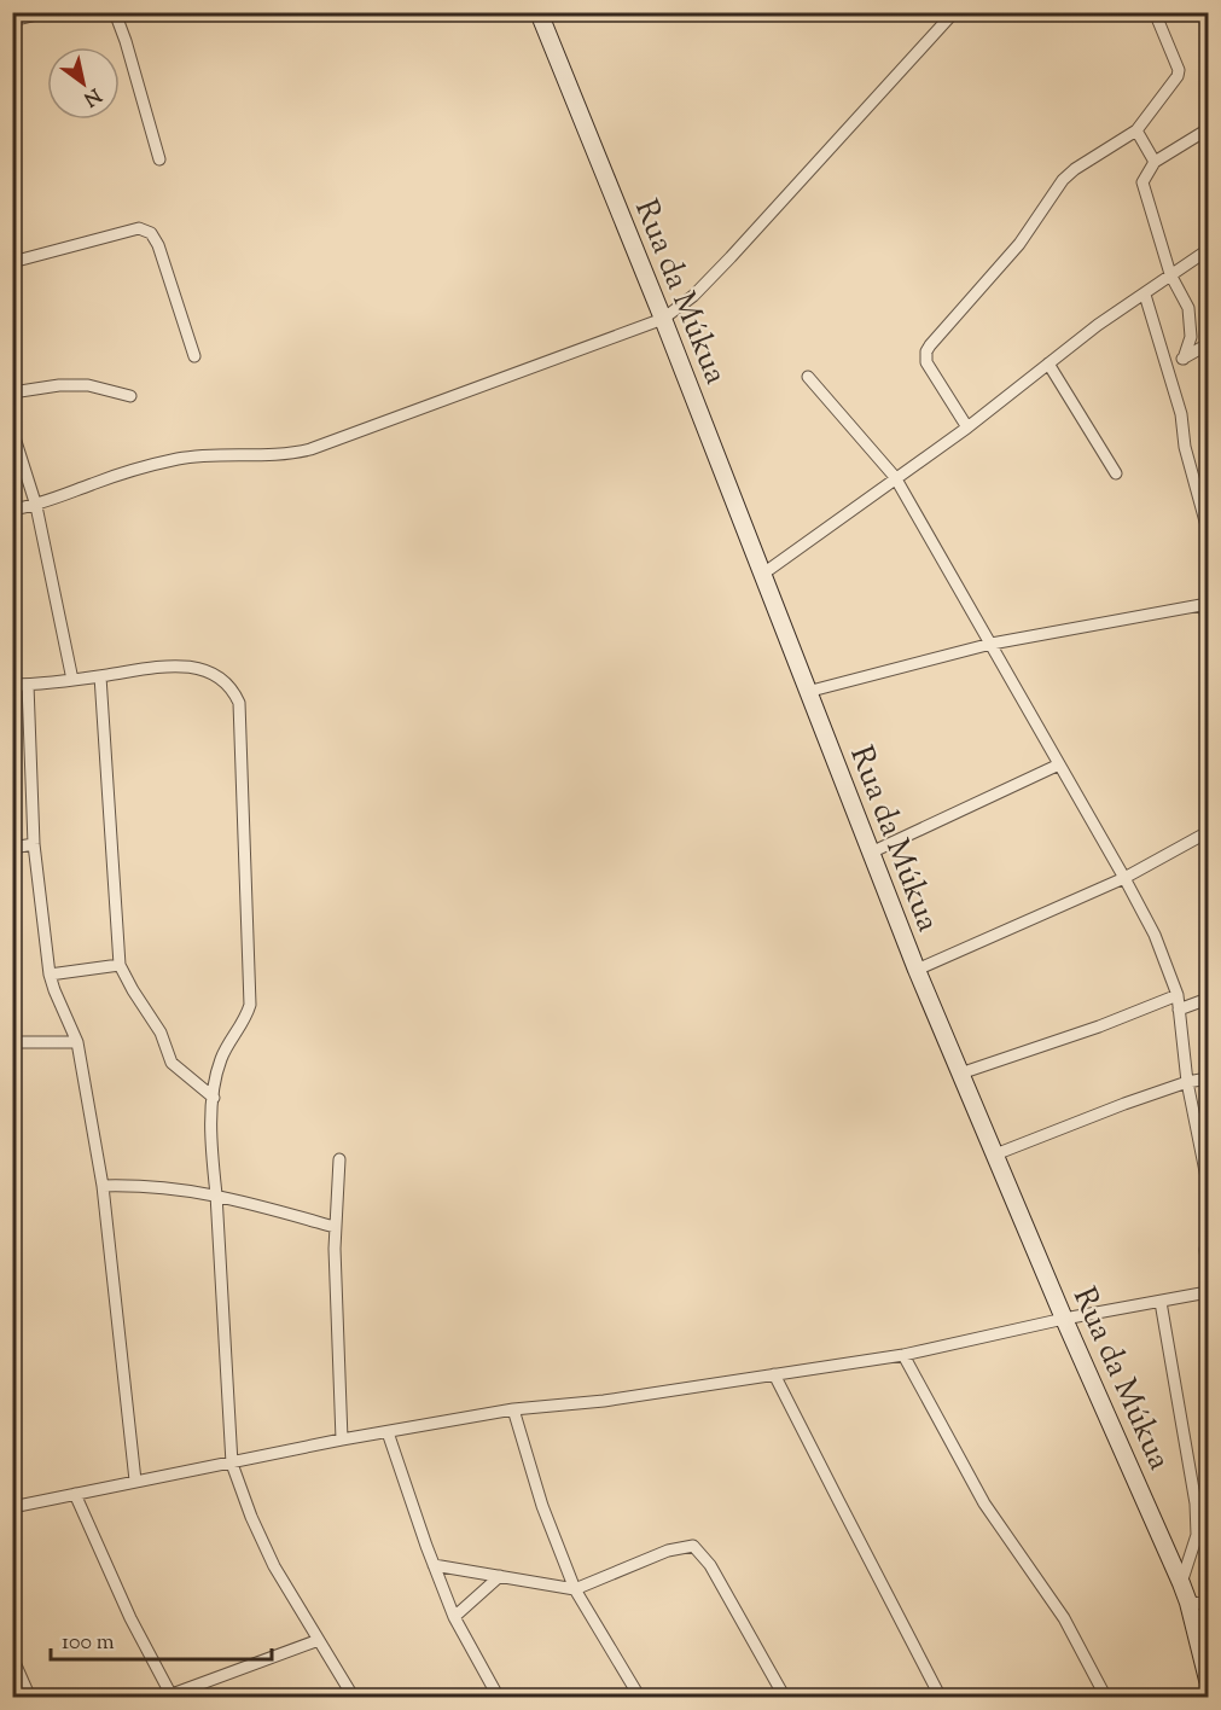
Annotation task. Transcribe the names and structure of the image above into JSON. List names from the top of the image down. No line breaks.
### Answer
{"streets":{"street":["Rua da Múkua"]},"scale_bar":"100 m","north":"bottom right"}
